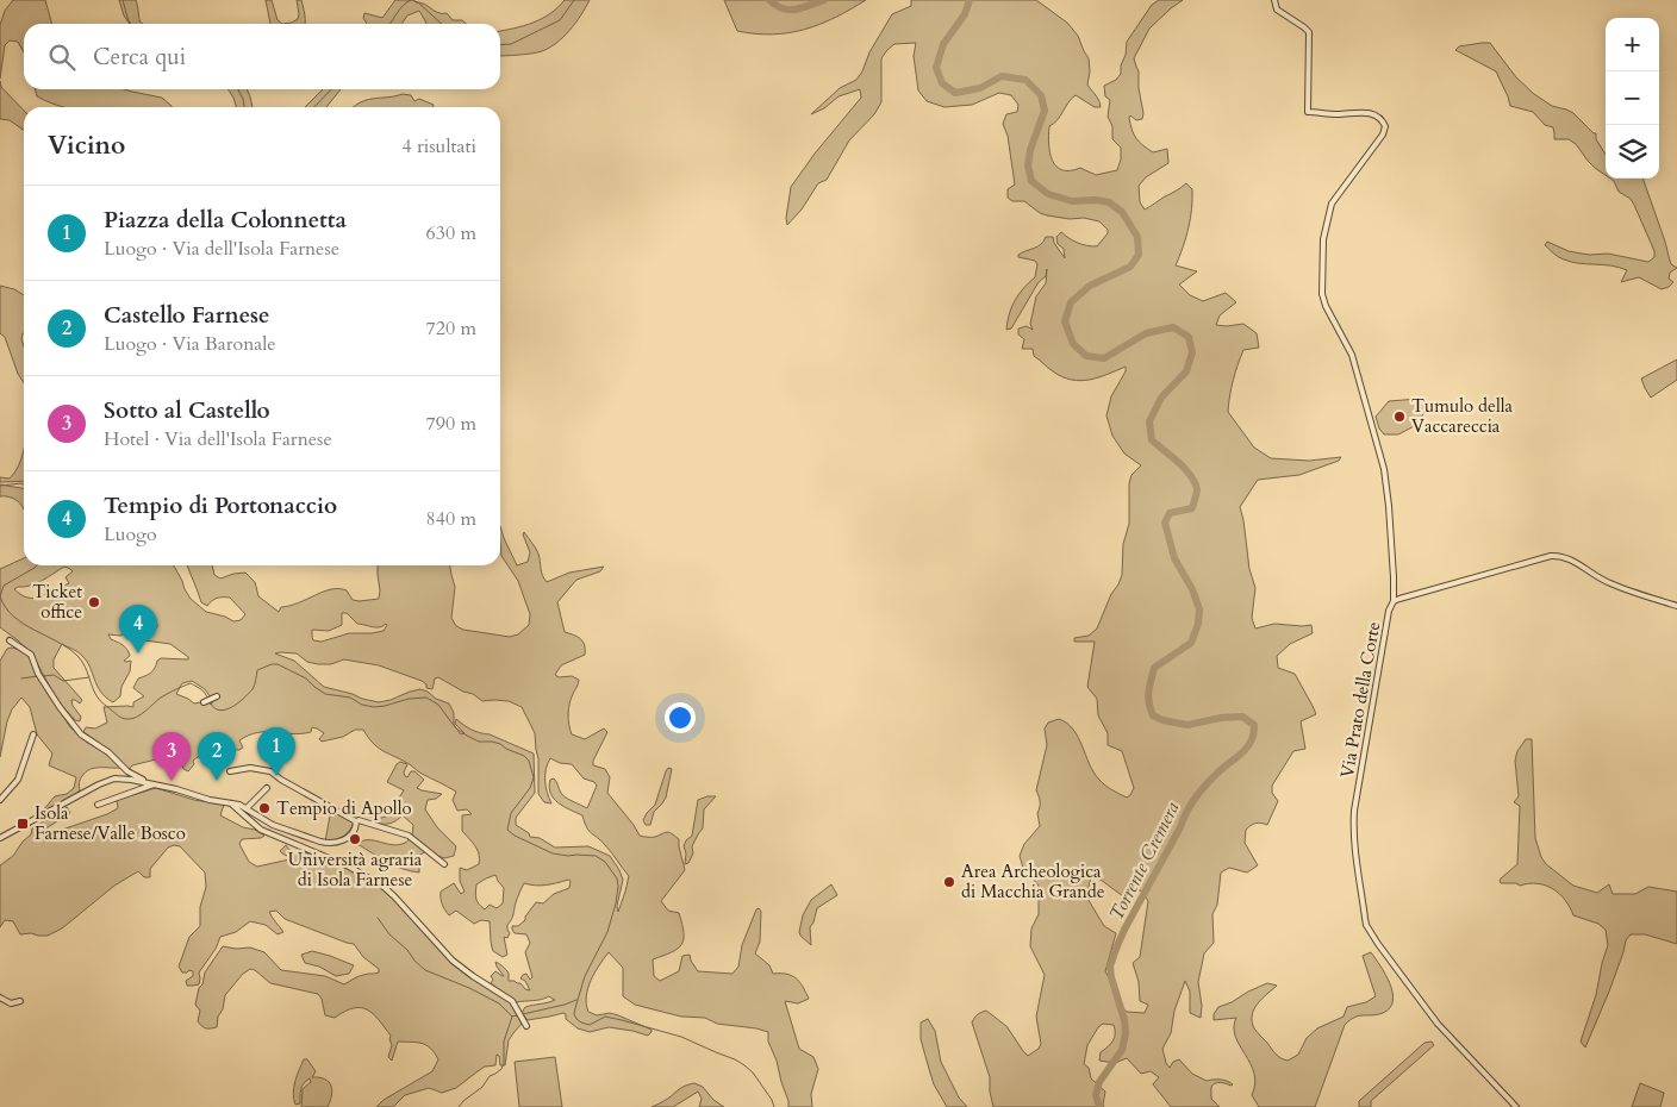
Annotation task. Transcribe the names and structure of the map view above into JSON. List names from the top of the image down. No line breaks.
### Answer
{"streets":{"street":["Via Prato della Corte"]},"water":["Torrente Cremera"],"places":{"other":["Tumulo della Vaccareccia","Ticket office","Tempio di Apollo","Università agraria di Isola Farnese","Area Archeologica di Macchia Grande"],"transit":["Isola Farnese/Valle Bosco"]},"page":{"map_buttons":["+","−"],"search":"Cerca qui","heading":["Vicino","4 risultati"],"list":[{"mark":"1","name":"Piazza della Colonnetta","note":"Luogo · Via dell'Isola Farnese","value":"630 m"},{"mark":"2","name":"Castello Farnese","note":"Luogo · Via Baronale","value":"720 m"},{"mark":"3","name":"Sotto al Castello","note":"Hotel · Via dell'Isola Farnese","value":"790 m"},{"mark":"4","name":"Tempio di Portonaccio","note":"Luogo","value":"840 m"}],"pins":["4","1","2","3"]}}
